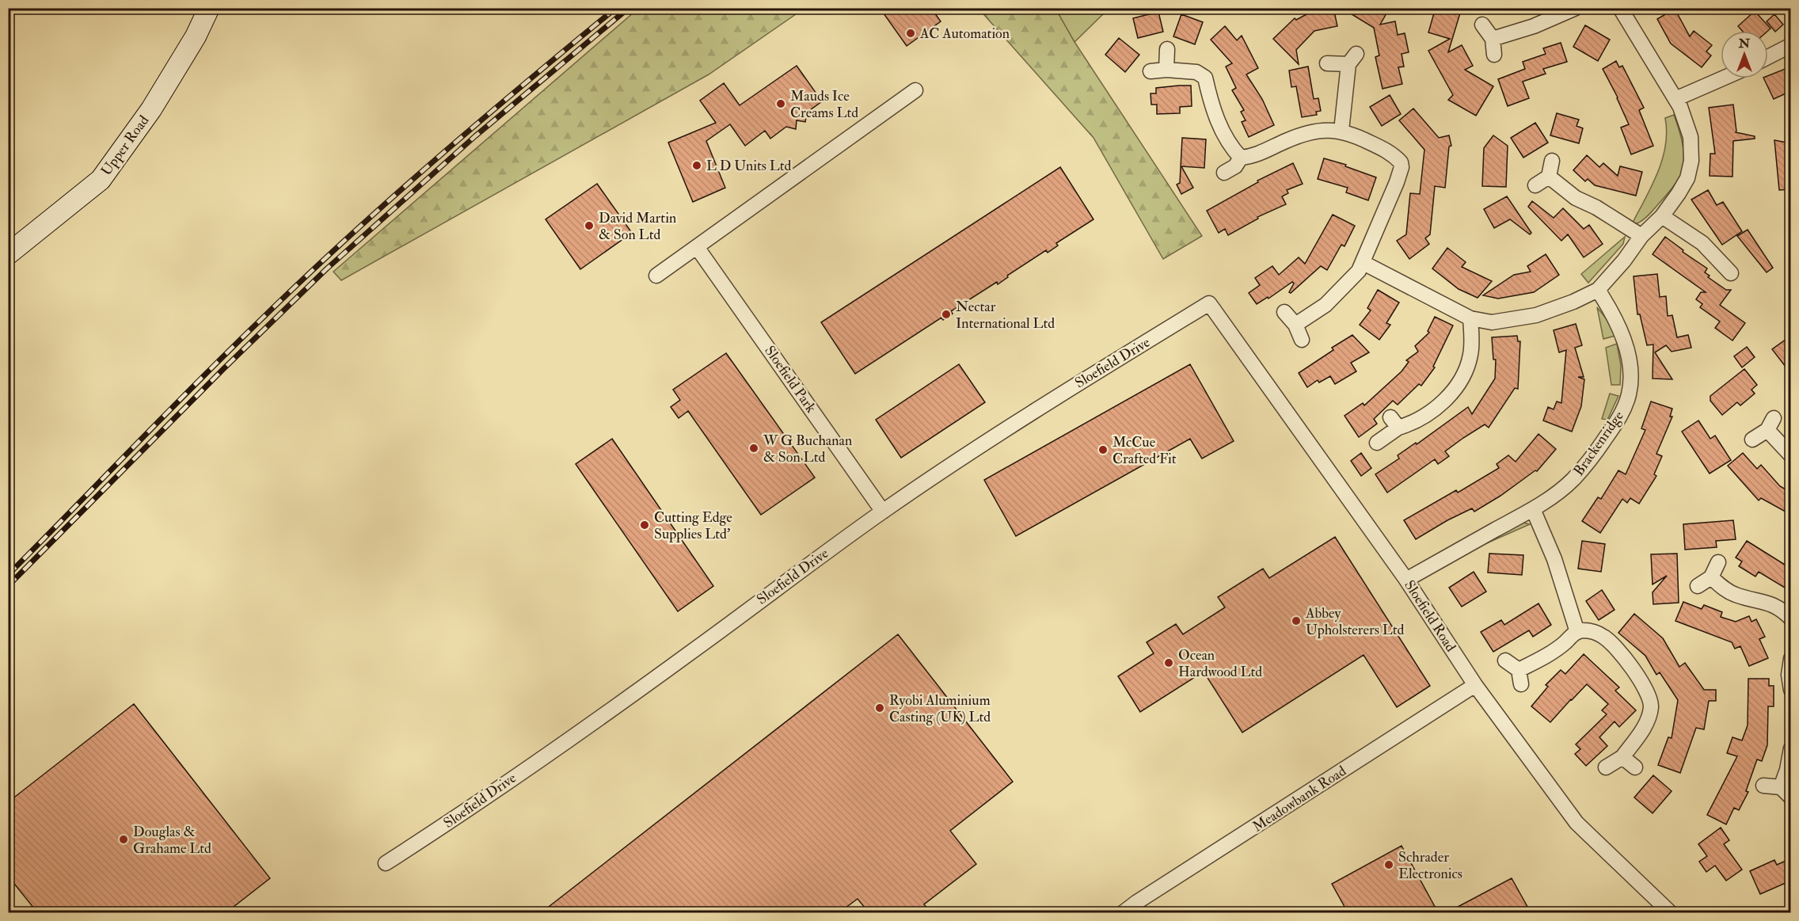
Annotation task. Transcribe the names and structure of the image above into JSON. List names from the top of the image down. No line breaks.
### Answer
{"streets":{"main road":["Upper Road"],"street":["Sloefield Drive","Sloefield Park","Brackenridge","Sloefield Road","Meadowbank Road"]},"crossings":[["Sloefield Drive","Sloefield Park"],["Sloefield Drive","Sloefield Road"],["Brackenridge","Sloefield Road"],["Sloefield Road","Meadowbank Road"]],"places":["AC Automation","Mauds Ice Creams Ltd","L D Units Ltd","David Martin & Son Ltd","Nectar International Ltd","W G Buchanan & Son Ltd","McCue Crafted Fit","Cutting Edge Supplies Ltd'","Abbey Upholsterers Ltd","Ocean Hardwood Ltd","Ryobi Aluminium Casting (UK) Ltd","Douglas & Grahame Ltd","Schrader Electronics"],"north":"top"}
